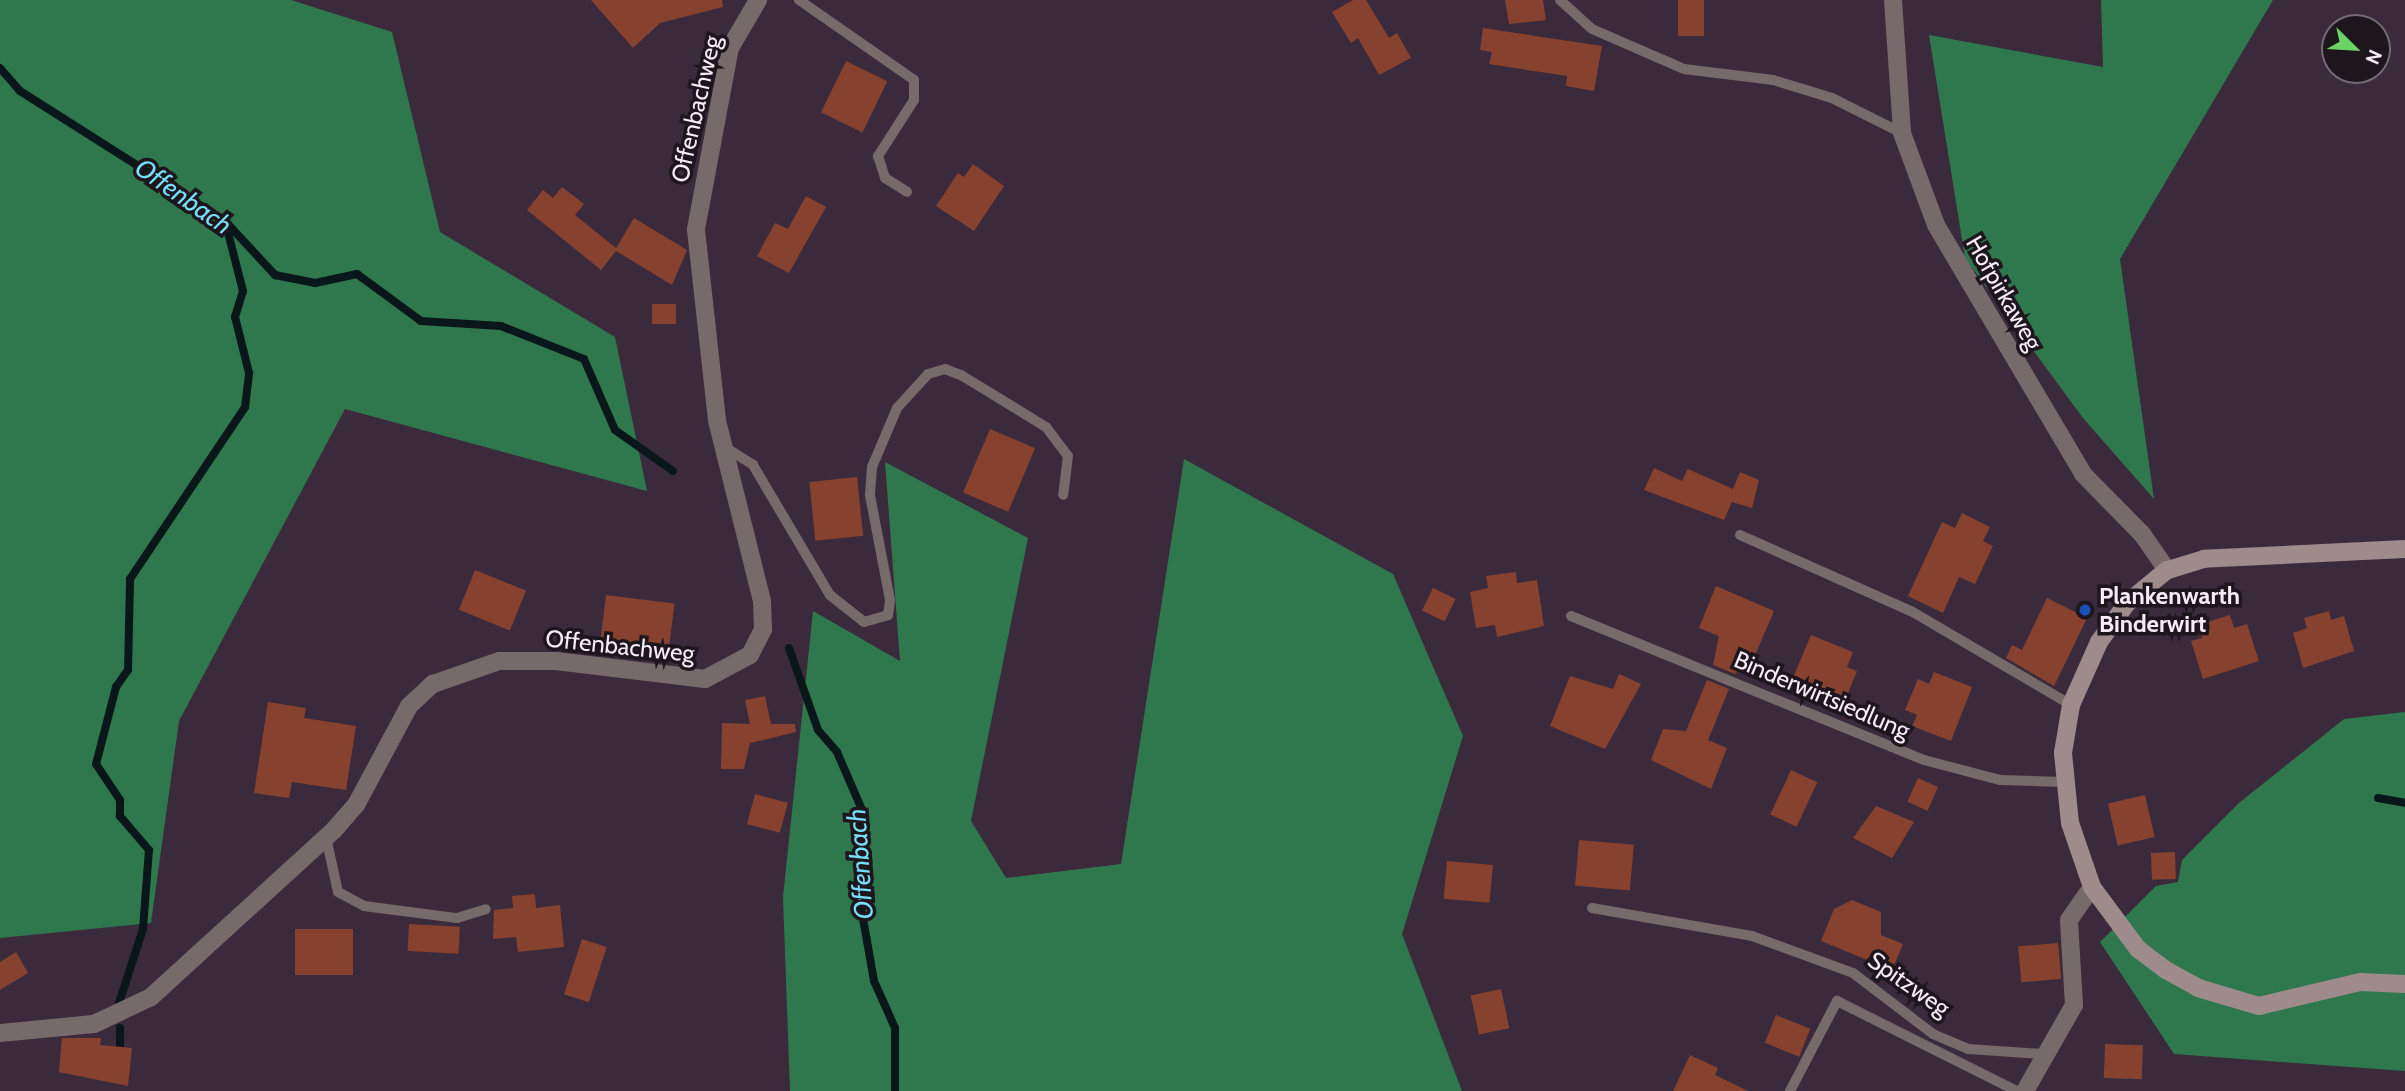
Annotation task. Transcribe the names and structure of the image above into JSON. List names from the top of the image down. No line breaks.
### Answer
{"streets":{"street":["Offenbachweg","Hofpirkaweg"],"lane":["Binderwirtsiedlung","Spitzweg"]},"water":["Offenbach"],"places":["Plankenwarth Binderwirt"],"north":"bottom right"}
